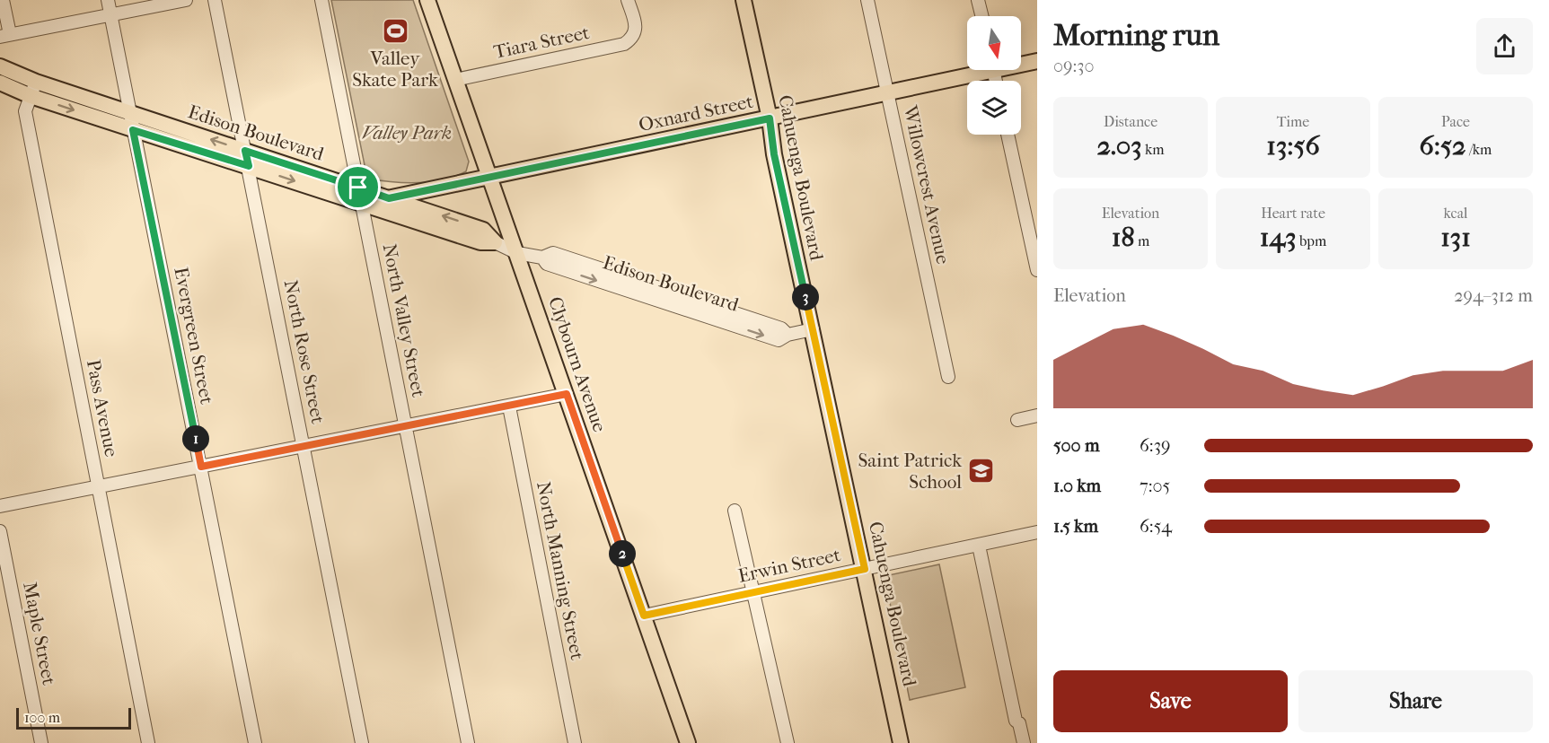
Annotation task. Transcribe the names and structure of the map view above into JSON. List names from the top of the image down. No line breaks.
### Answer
{"streets":{"main road":["Oxnard Street","Edison Boulevard","Cahuenga Boulevard","Clybourn Avenue"],"street":["Tiara Street","Willowcrest Avenue","North Valley Street","Evergreen Street","North Rose Street","Pass Avenue","Erwin Street","North Manning Street","Maple Street"]},"crossings":[["Tiara Street","Clybourn Avenue"],["Oxnard Street","Edison Boulevard"],["Oxnard Street","Cahuenga Boulevard"],["Oxnard Street","Willowcrest Avenue"],["Oxnard Street","North Valley Street"],["Oxnard Street","Clybourn Avenue"],["Edison Boulevard","Cahuenga Boulevard"],["Edison Boulevard","North Valley Street"],["Edison Boulevard","Evergreen Street"],["Edison Boulevard","North Rose Street"],["Edison Boulevard","Clybourn Avenue"],["Edison Boulevard","Pass Avenue"],["Cahuenga Boulevard","Erwin Street"],["Clybourn Avenue","Erwin Street"]],"parks":["Valley Park"],"places":{"sports":["Valley Skate Park"],"school or university":["Saint Patrick School"]},"scale_bar":"100 m","north":"bottom","page":{"heading":["Morning run","09:30"],"stats":[["Distance","2.03 km"],["Time","13:56"],["Pace","6:52 /km"],["Elevation","18 m"],["Heart rate","143 bpm"],["kcal","131"]],"chart":["Elevation","294–312 m"],"pins":["3","1","2"],"list":[{"name":"500 m","note":"6:39"},{"name":"1.0 km","note":"7:05"},{"name":"1.5 km","note":"6:54"}],"buttons":["Save","Share"],"scale":"100 m"}}
